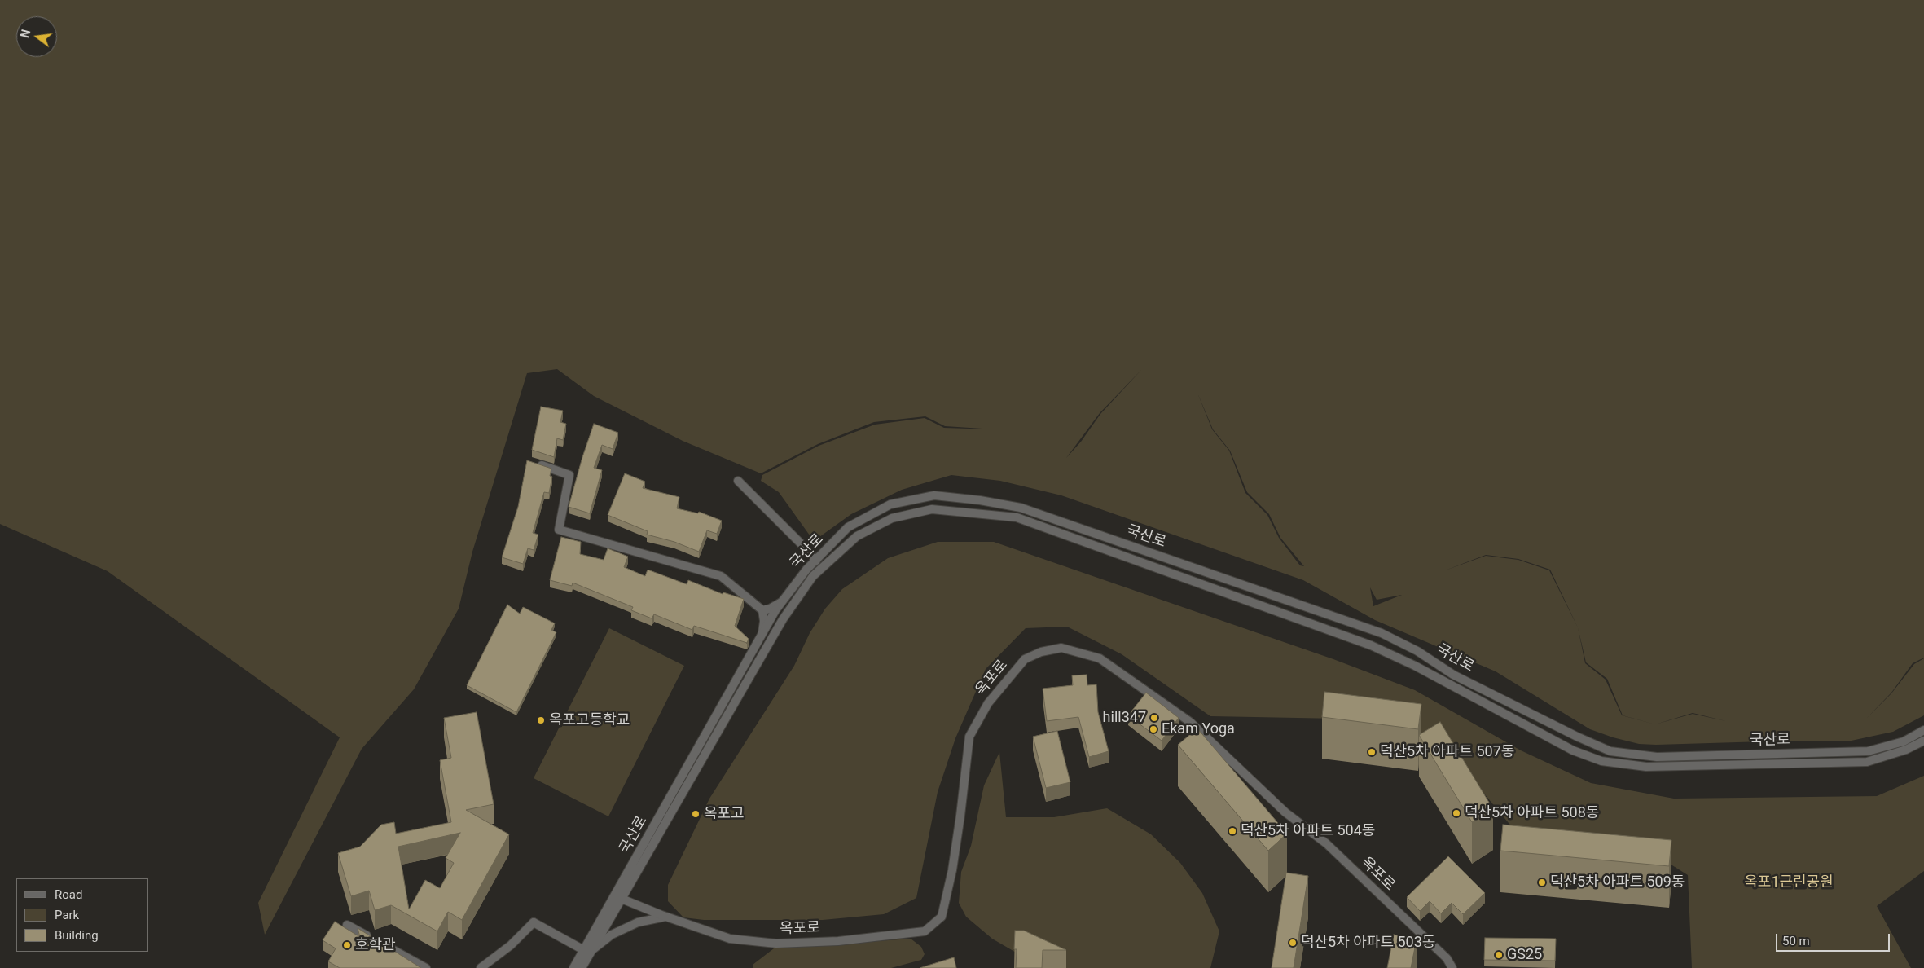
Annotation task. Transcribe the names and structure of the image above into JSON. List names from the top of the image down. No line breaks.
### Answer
{"streets":{"street":["국산로","옥포로"]},"crossings":[["국산로","옥포로"]],"parks":["옥포1근린공원"],"places":["hill347","옥포고등학교","Ekam Yoga","덕산5차 아파트 507동","덕산5차 아파트 508동","옥포고","덕산5차 아파트 504동","덕산5차 아파트 509동","덕산5차 아파트 503동","호학관","GS25"],"legend":["Road","Park","Building"],"scale_bar":"50 m","north":"left"}
